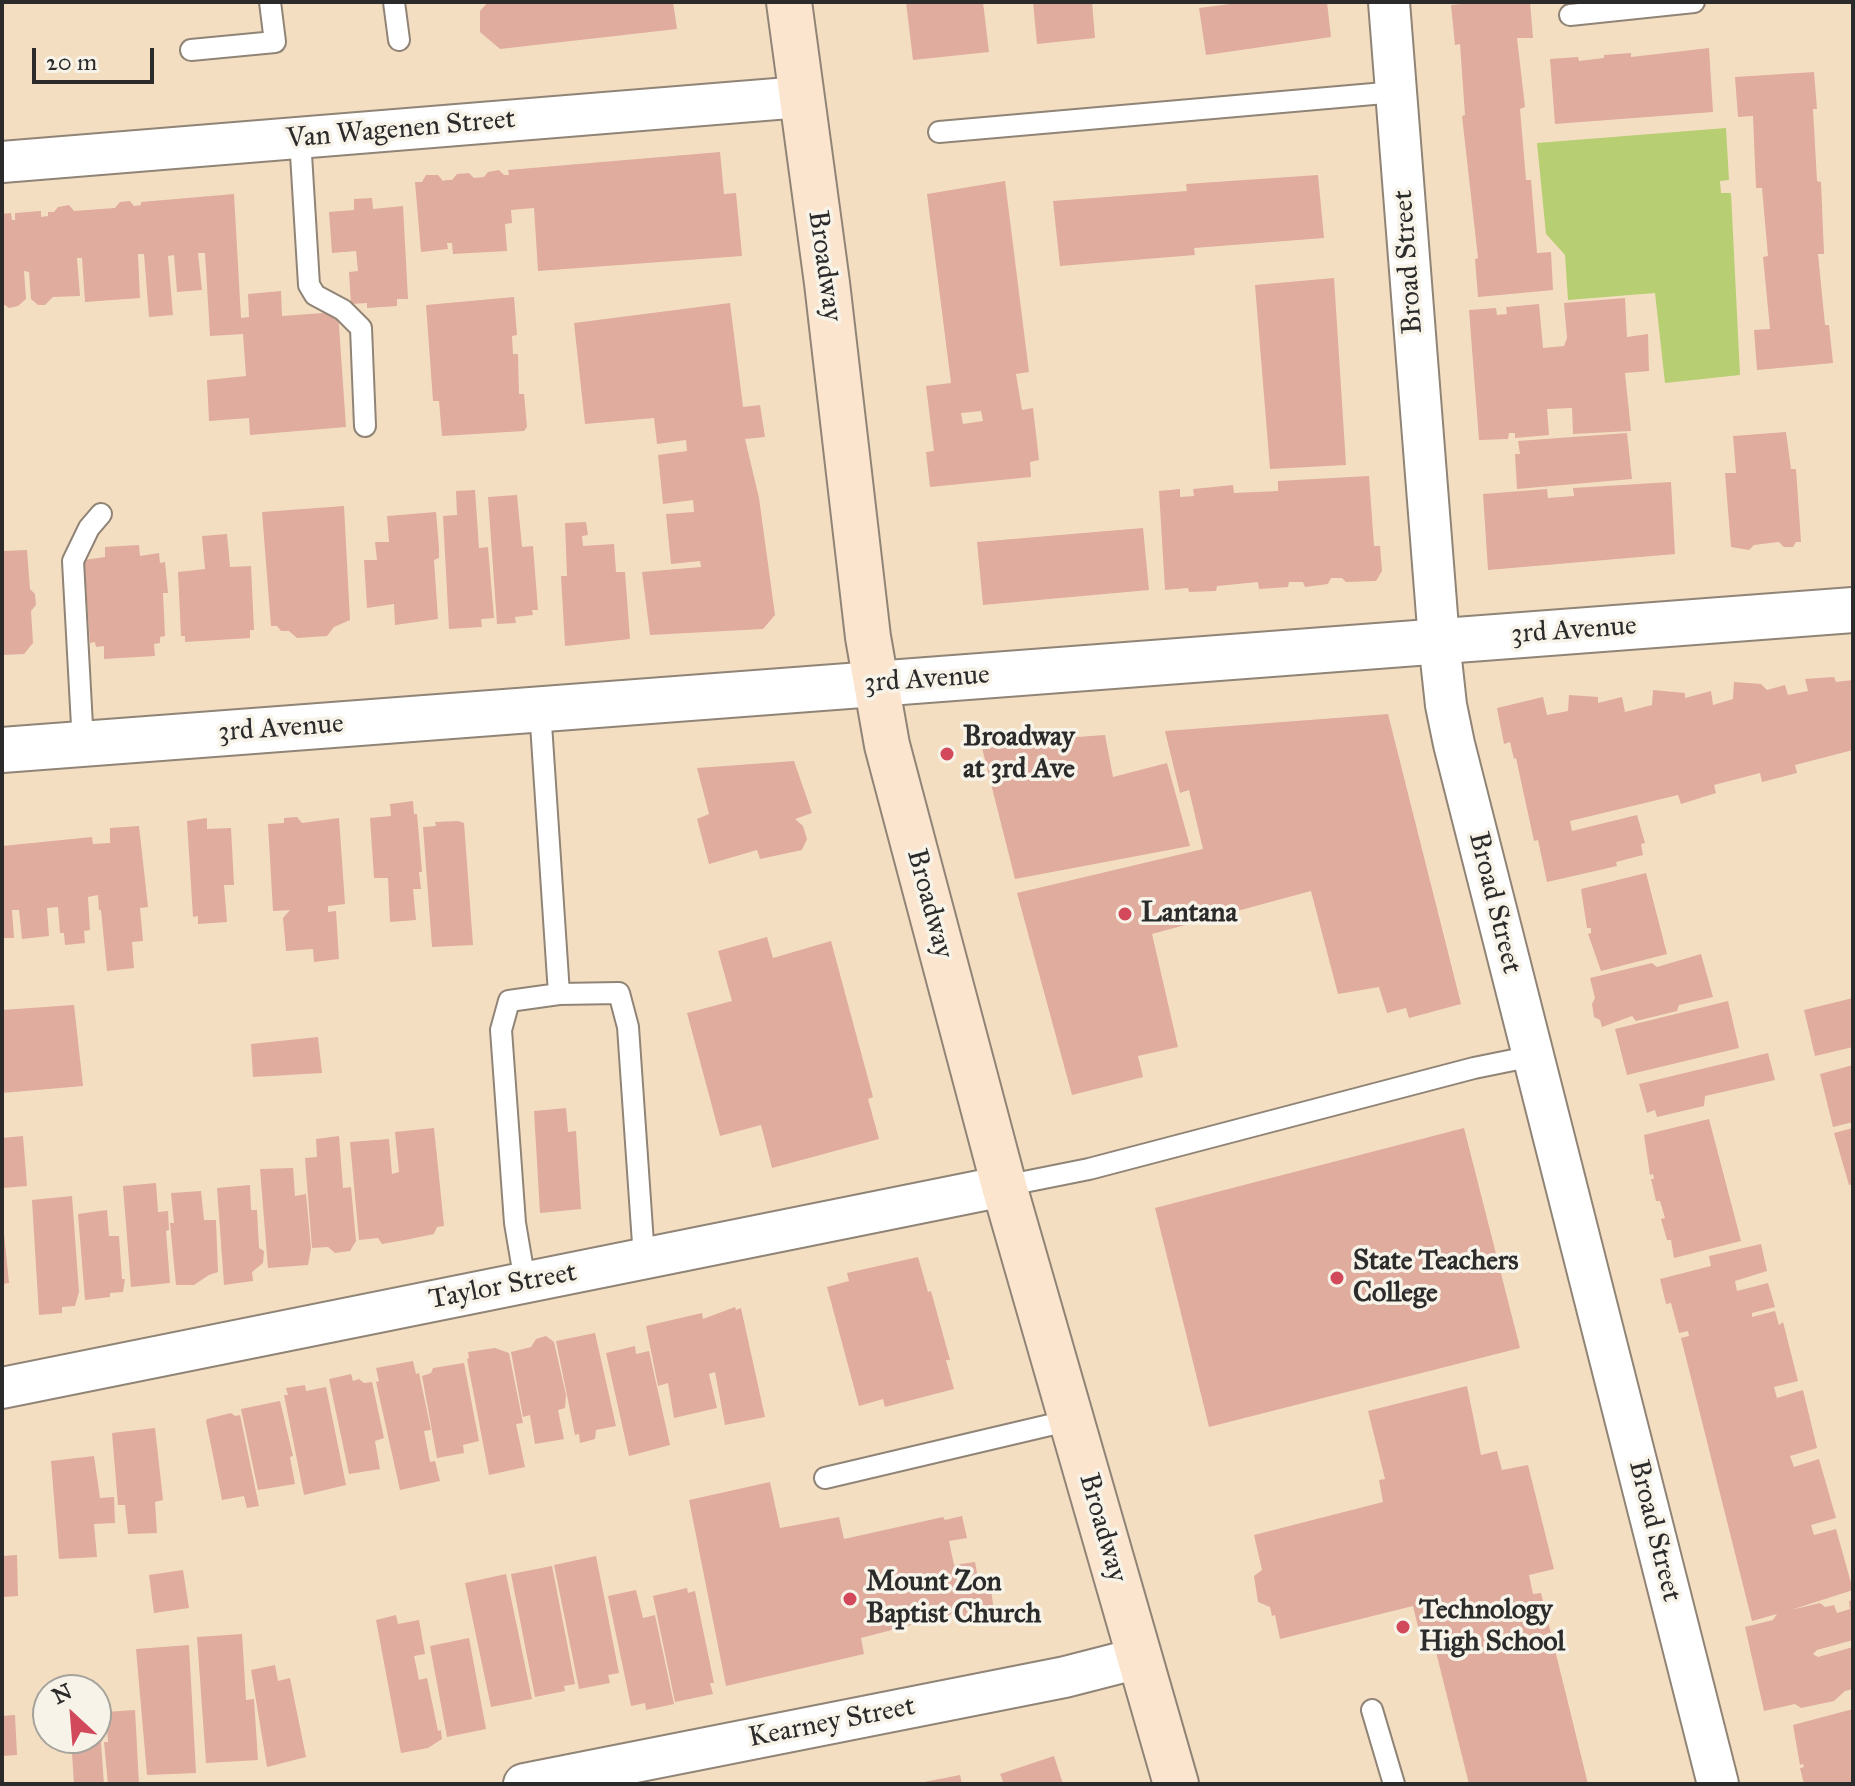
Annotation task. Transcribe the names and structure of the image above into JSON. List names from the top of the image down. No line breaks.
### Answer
{"streets":{"main road":["Broadway"],"street":["Van Wagenen Street","Broad Street","3rd Avenue","Taylor Street","Kearney Street"]},"crossings":[["Van Wagenen Street","Broadway"],["Broad Street","3rd Avenue"],["Broadway","3rd Avenue"],["Broadway","Taylor Street"],["Broadway","Kearney Street"]],"places":["Broadway at 3rd Ave","Lantana","State Teachers College","Mount Zon Baptist Church","Technology High School"],"scale_bar":"20 m","north":"top left"}
